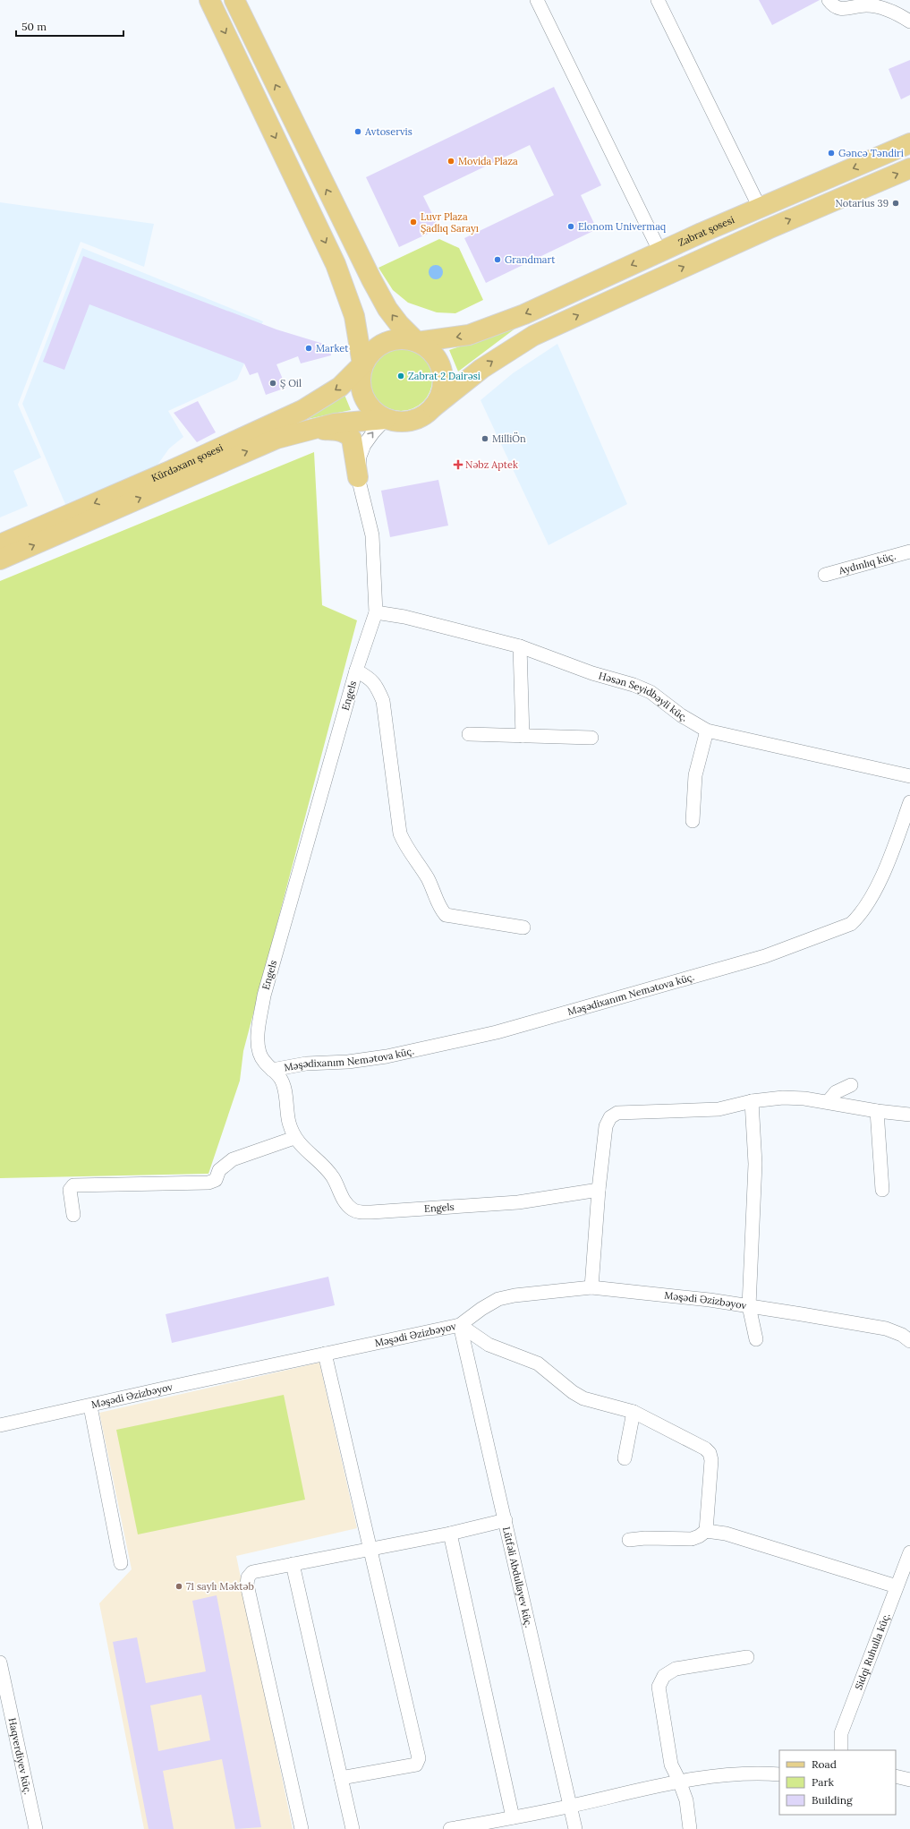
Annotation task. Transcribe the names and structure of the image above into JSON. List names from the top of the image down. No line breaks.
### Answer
{"streets":{"main road":["Zabrat şosesi","Kürdəxanı şosesi"],"street":["Aydınlıq küç.","Engels","Həsən Seyidbəyli küç.","Məşədixanım Nemətova küç.","Məşədi Əzizbəyov","Lütfəli Abdullayev küç.","Sidqi Ruhulla küç.","Haqverdiyev küç."]},"crossings":[["Zabrat şosesi","Kürdəxanı şosesi"],["Zabrat şosesi","Engels"],["Kürdəxanı şosesi","Engels"],["Engels","Həsən Seyidbəyli küç."],["Engels","Məşədixanım Nemətova küç."],["Məşədi Əzizbəyov","Lütfəli Abdullayev küç."]],"places":{"other":["Avtoservis","Gəncə Təndiri","Movida Plaza","Notarius 39","Luvr Plaza Şadlıq Sarayı","Elonom Univermaq","Grandmart","Market","Zabrat 2 Dairəsi","Ş Oil","MilliÖn","71 saylı Məktəb"],"health":["Nəbz Aptek"]},"legend":["Road","Park","Building"],"scale_bar":"50 m"}
